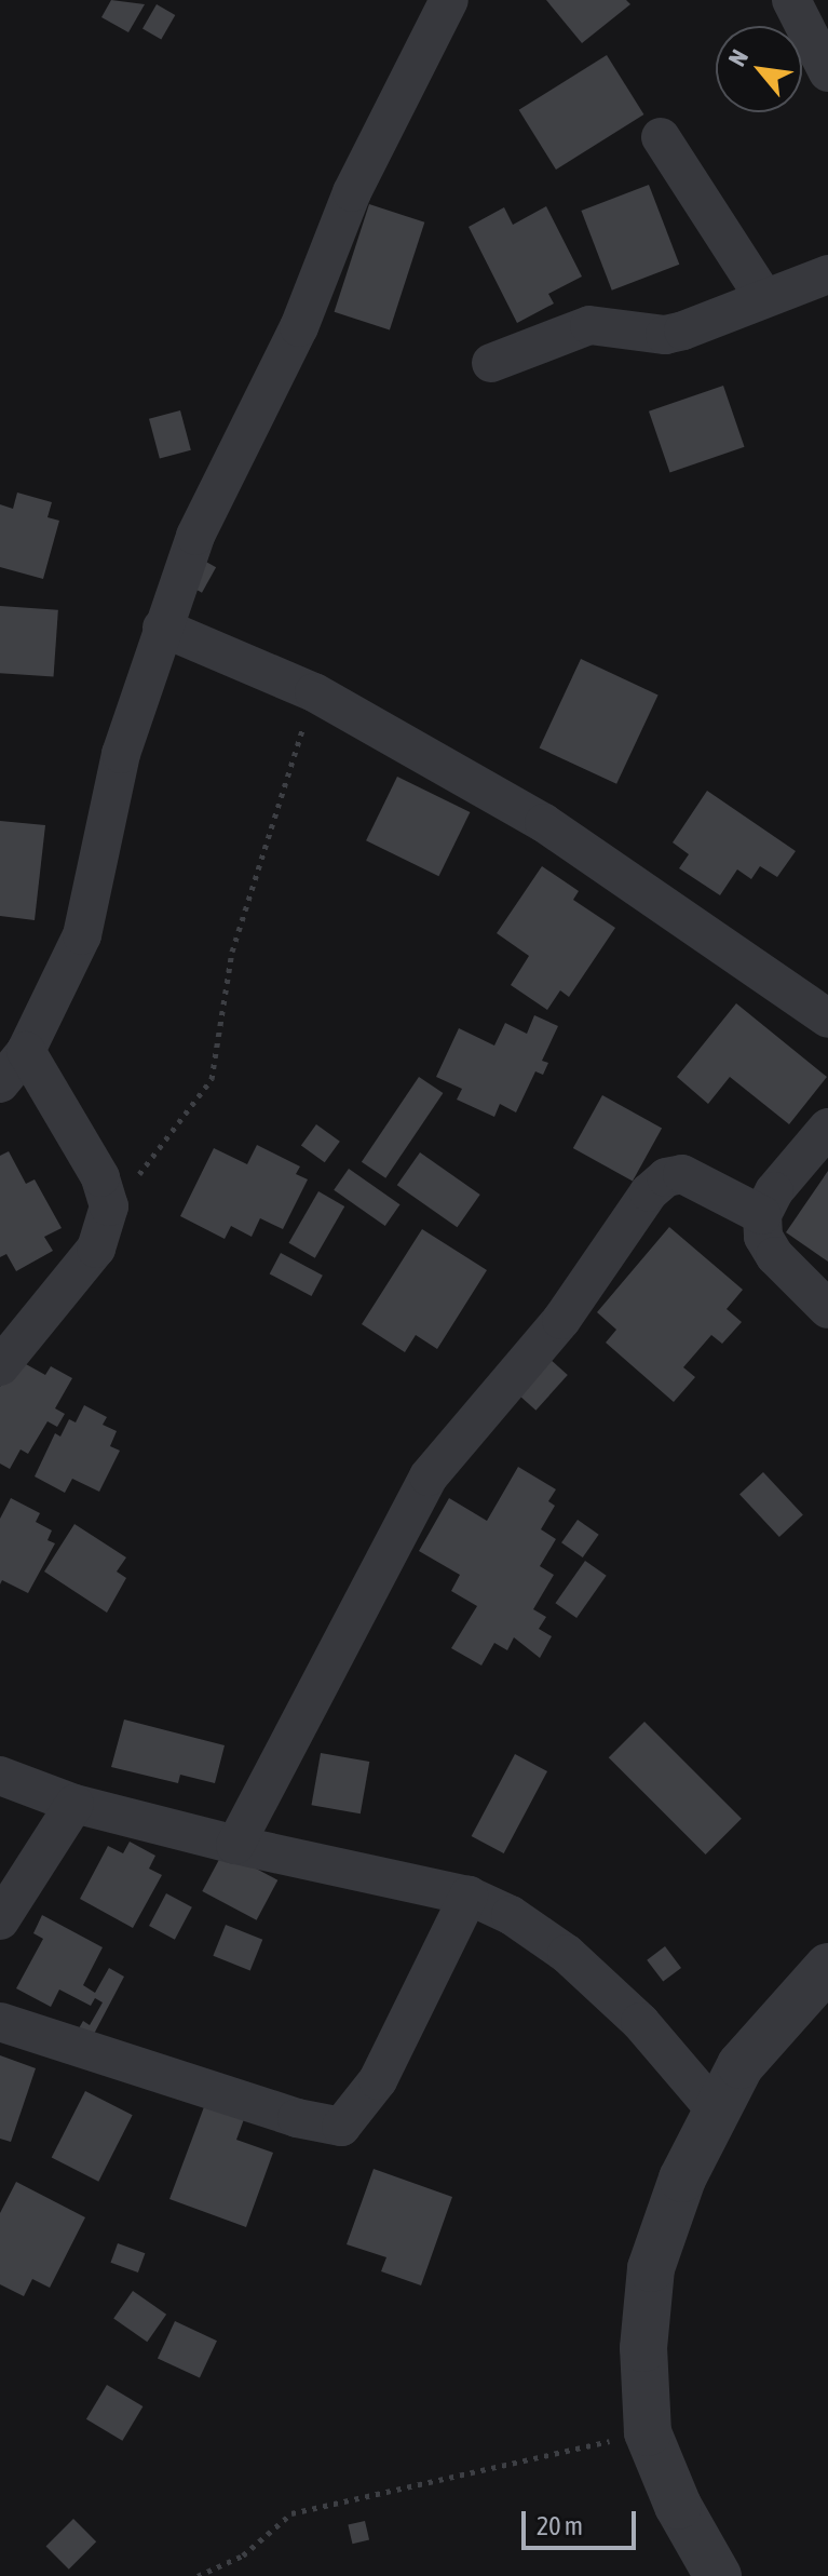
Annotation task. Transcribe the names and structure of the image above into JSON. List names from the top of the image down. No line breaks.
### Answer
{"scale_bar":"20 m","north":"top left"}
